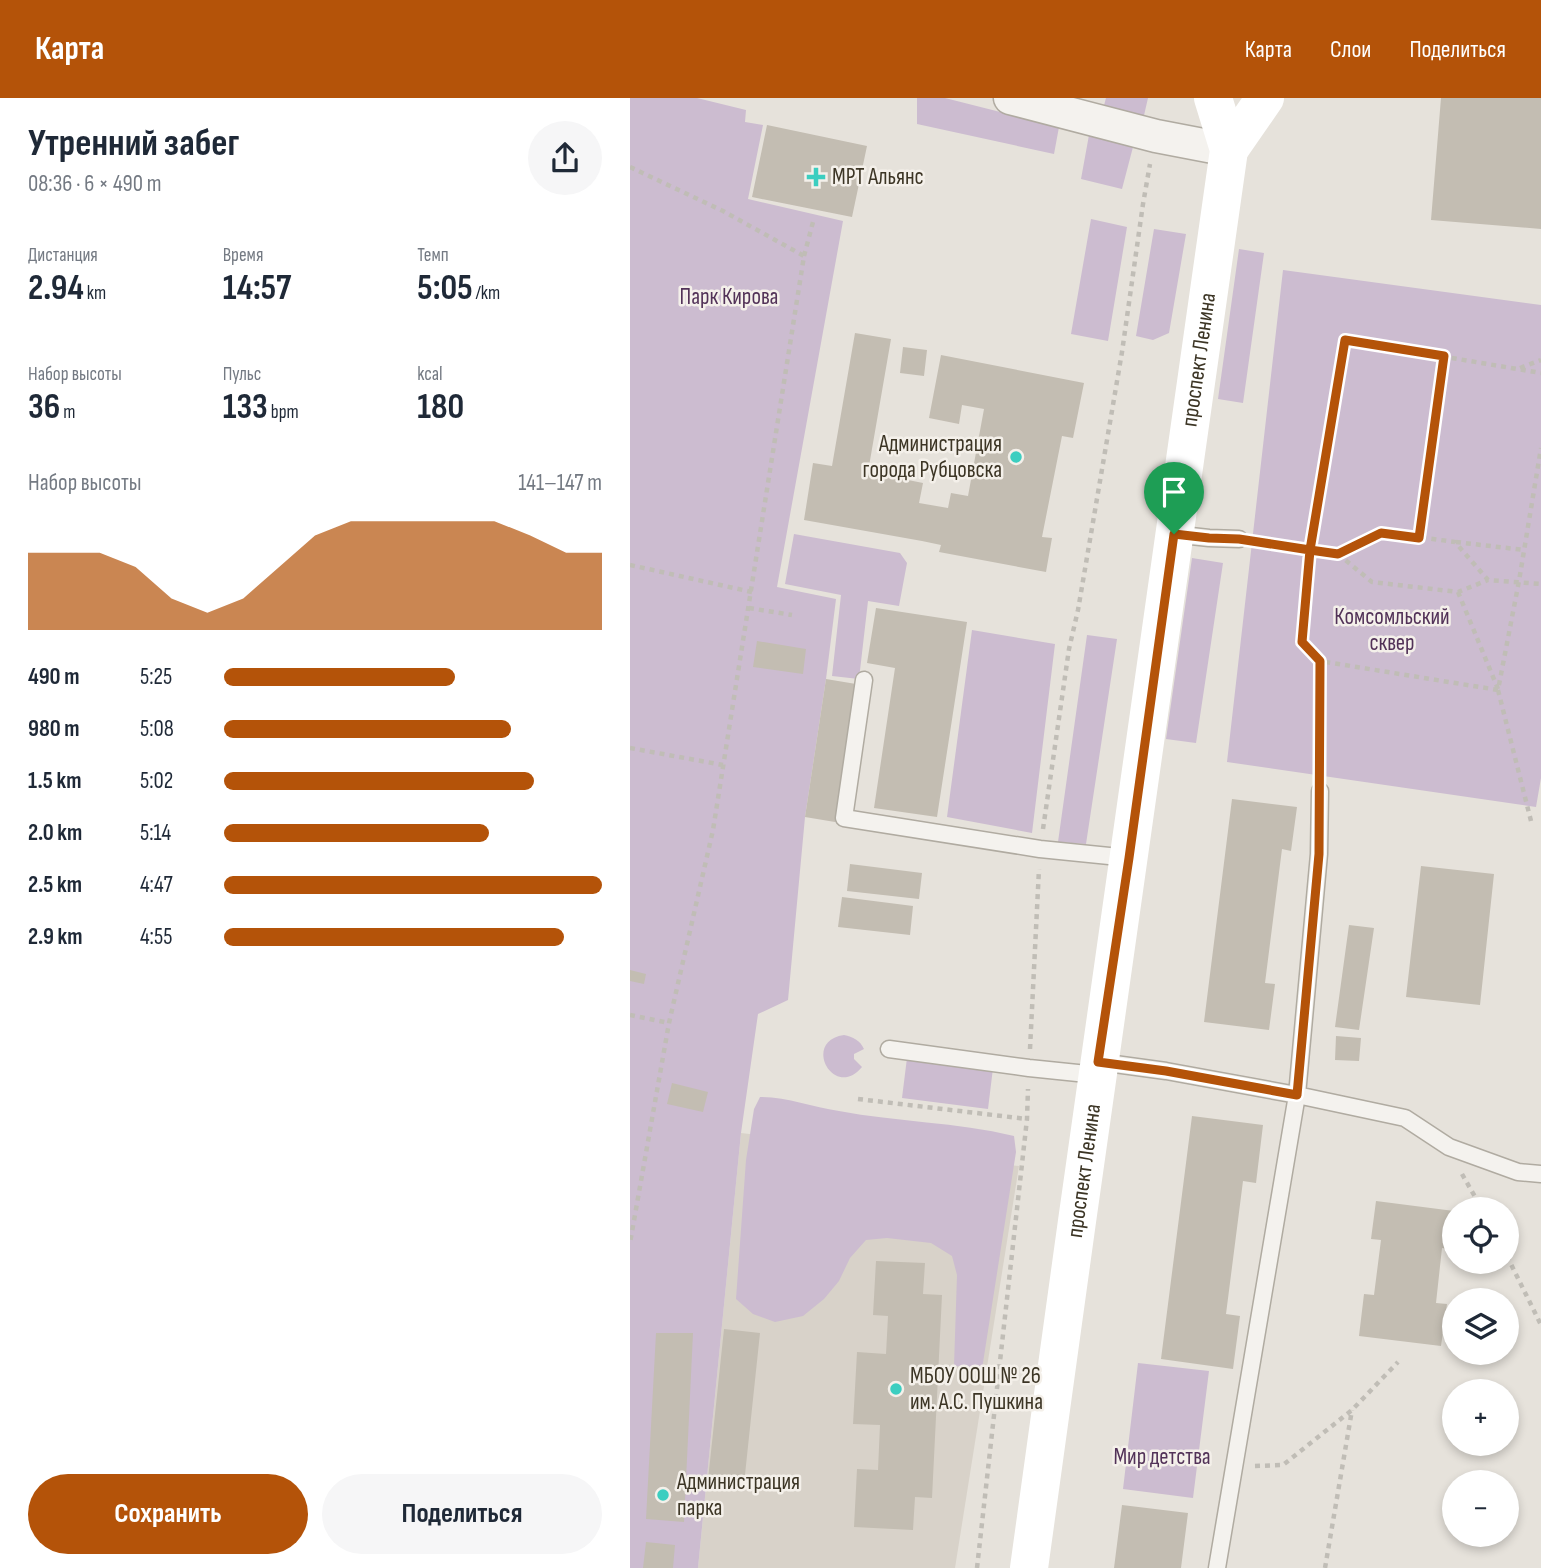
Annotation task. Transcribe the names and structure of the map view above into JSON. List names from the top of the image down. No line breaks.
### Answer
{"streets":{"main road":["проспект Ленина"]},"parks":["Парк Кирова","Комсомльский сквер","Мир детства"],"places":{"health":["МРТ Альянс"],"other":["Администрация города Рубцовска","МБОУ ООШ № 26 им. А.С. Пушкина","Администрация парка"]},"page":{"header":"Карта","nav":["Карта","Слои","Поделиться"],"heading":["Утренний забег","08:36 · 6 × 490 m"],"stats":[["Дистанция","2.94 km"],["Время","14:57"],["Темп","5:05 /km"],["Набор высоты","36 m"],["Пульс","133 bpm"],["kcal","180"]],"chart":["Набор высоты","141–147 m"],"list":[{"name":"490 m","note":"5:25"},{"name":"980 m","note":"5:08"},{"name":"1.5 km","note":"5:02"},{"name":"2.0 km","note":"5:14"},{"name":"2.5 km","note":"4:47"},{"name":"2.9 km","note":"4:55"}],"map_buttons":["+","−"],"buttons":["Сохранить","Поделиться"]}}
